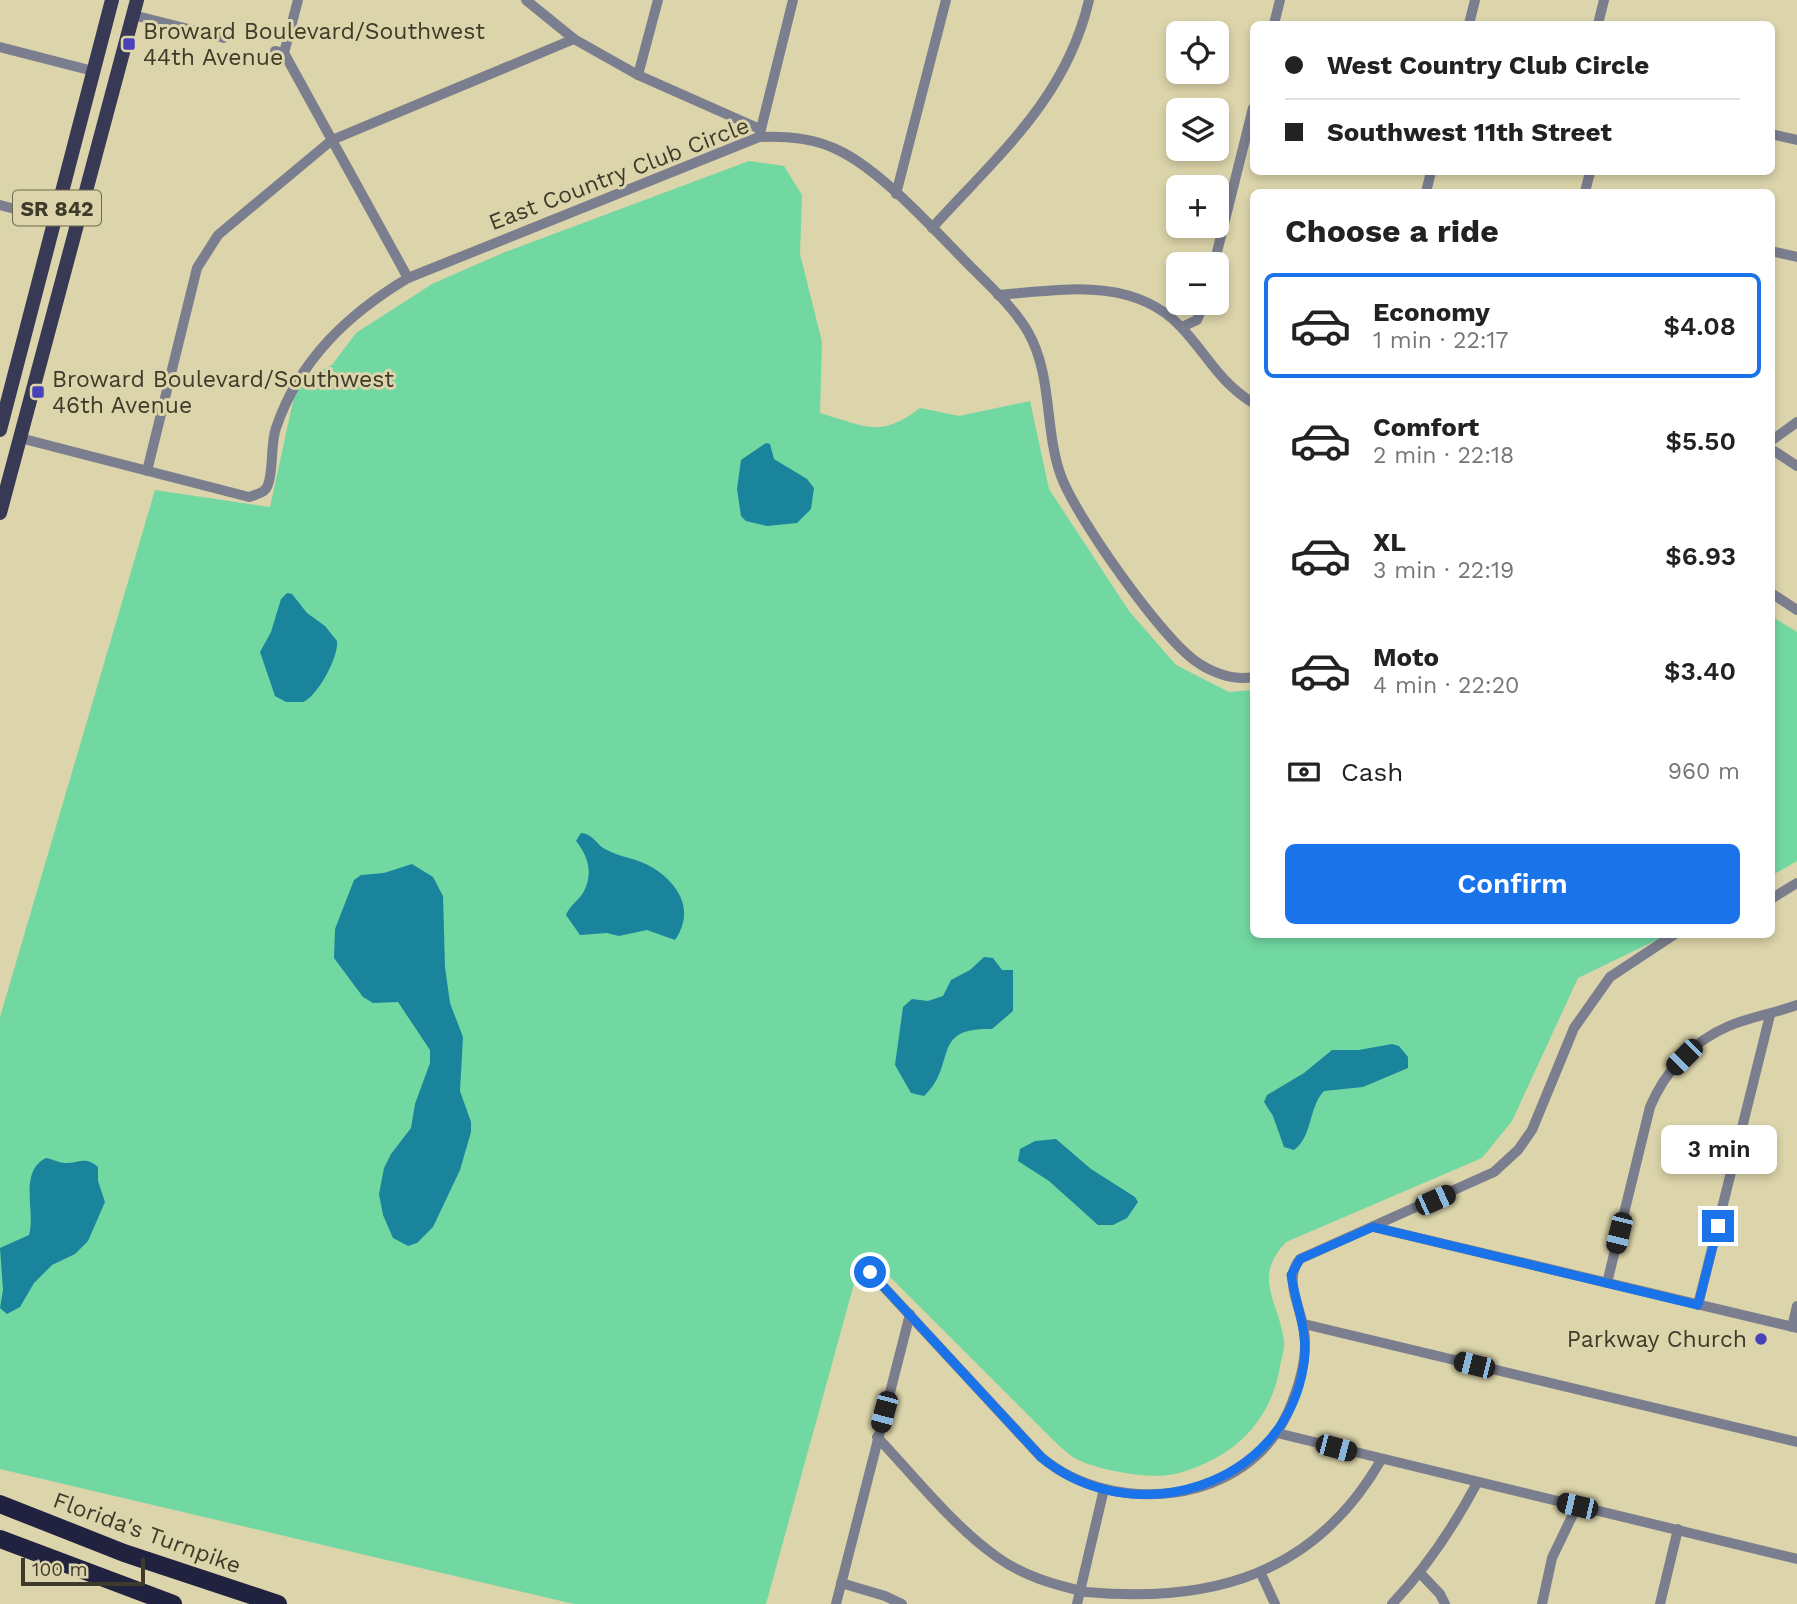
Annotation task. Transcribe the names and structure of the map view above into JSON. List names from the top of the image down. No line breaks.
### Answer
{"streets":{"highway":["Florida's Turnpike"],"main road":["SR 842"],"street":["East Country Club Circle"]},"places":{"transit":["Broward Boulevard/Southwest 44th Avenue","Broward Boulevard/Southwest 46th Avenue"],"other":["Parkway Church"]},"scale_bar":"100 m","page":{"map_buttons":["+","−"],"banner":["West Country Club Circle","Southwest 11th Street"],"heading":"Choose a ride","list":[{"name":"Economy","note":"1 min · 22:17","value":"$4.08"},{"name":"Comfort","note":"2 min · 22:18","value":"$5.50"},{"name":"XL","note":"3 min · 22:19","value":"$6.93"},{"name":"Moto","note":"4 min · 22:20","value":"$3.40"}],"pay":["Cash","960 m"],"buttons":"Confirm","bubble":"3 min","scale":"100 m"}}
